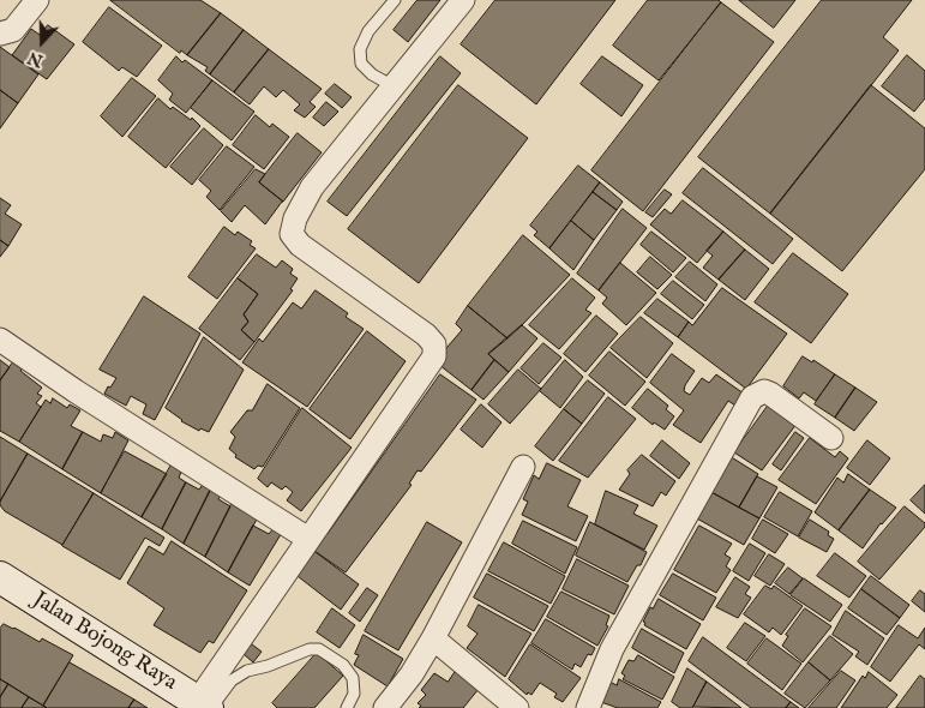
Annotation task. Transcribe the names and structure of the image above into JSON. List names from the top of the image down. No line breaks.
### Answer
{"streets":{"street":["Jalan Bojong Raya"]},"north":"bottom"}
